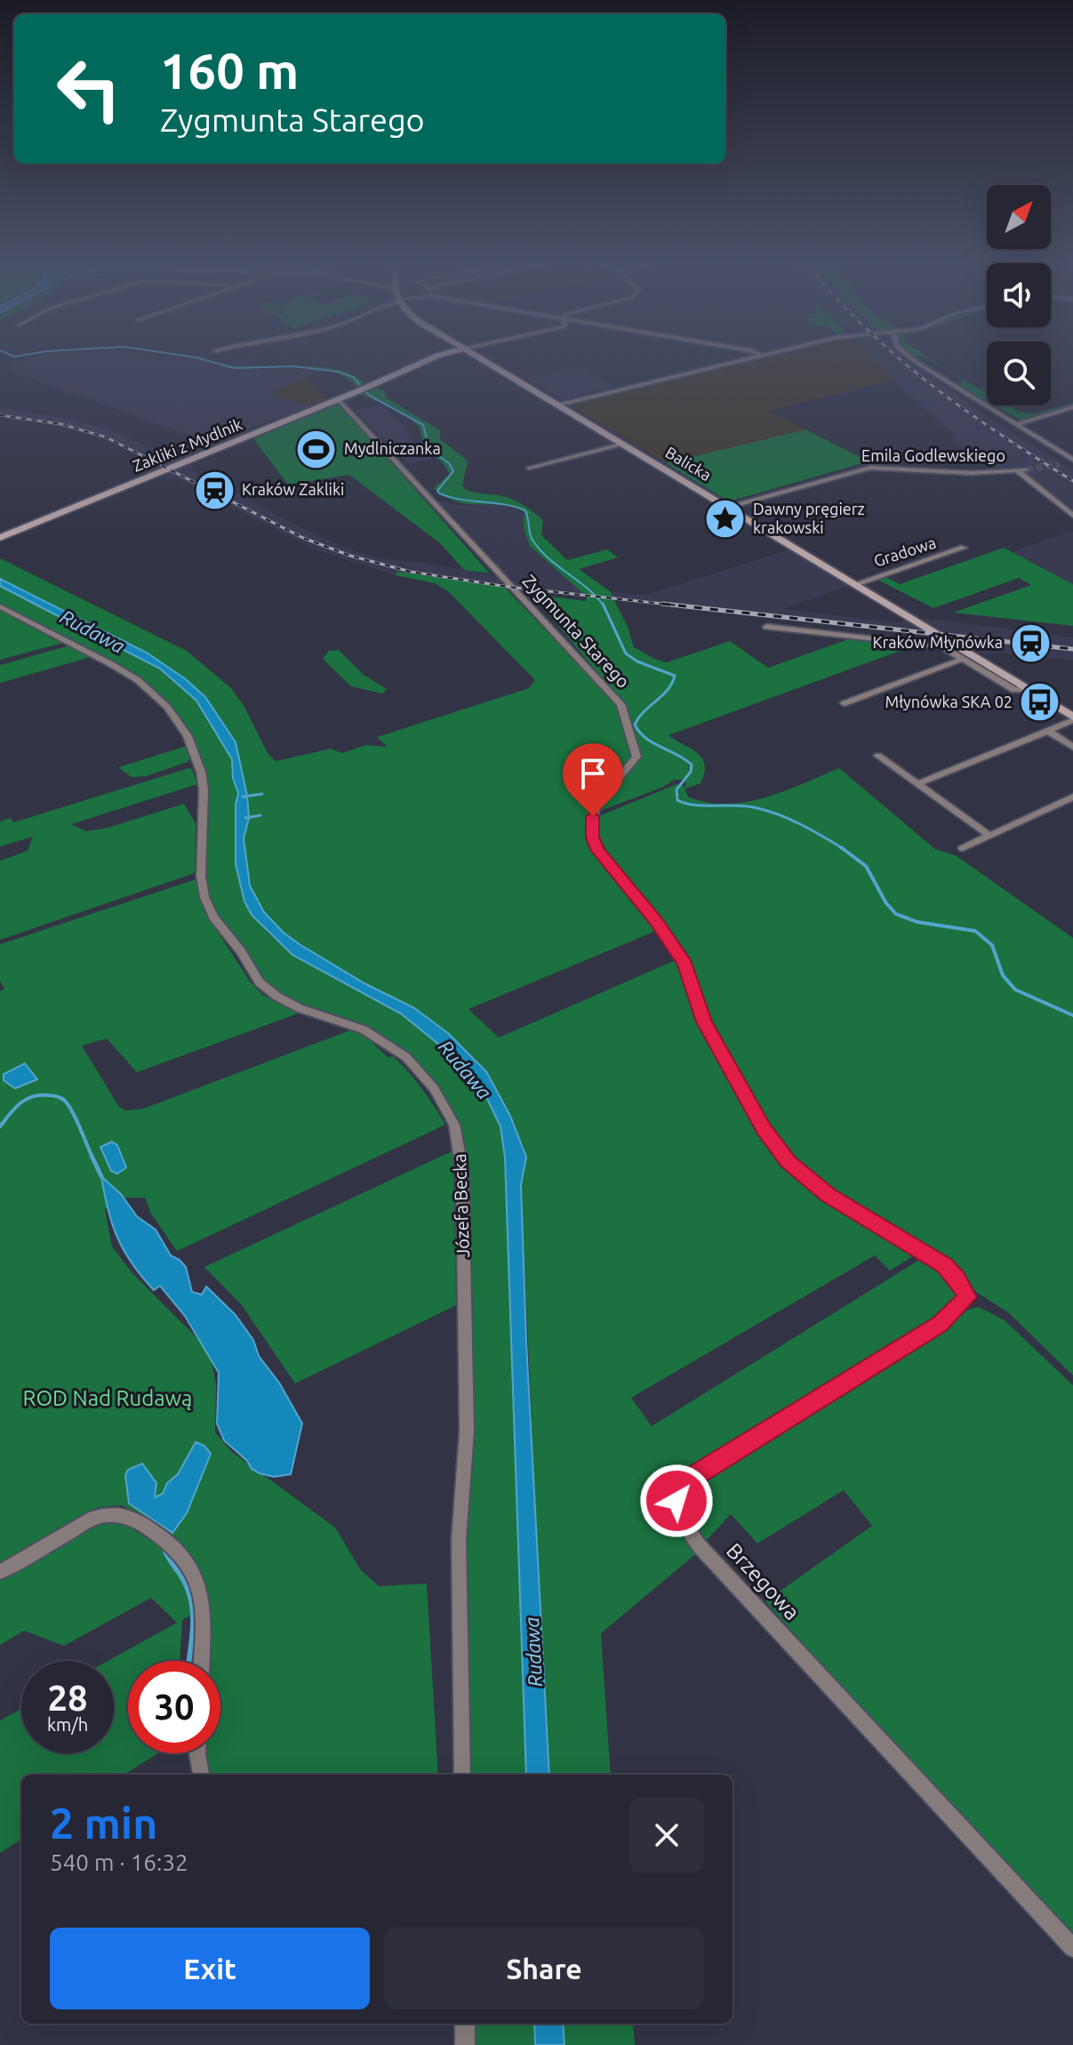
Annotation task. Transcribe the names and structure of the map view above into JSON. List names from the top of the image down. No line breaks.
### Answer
{"streets":{"street":["Zakliki z Mydlnik","Emila Godlewskiego","Balicka","Gradowa","Zygmunta Starego","Józefa Becka","Brzegowa"]},"crossings":[["Zakliki z Mydlnik","Zygmunta Starego"],["Emila Godlewskiego","Balicka"],["Balicka","Gradowa"],["Zygmunta Starego","Brzegowa"]],"water":["Rudawa"],"parks":["ROD Nad Rudawą"],"places":{"sports":["Mydlniczanka"],"station":["Kraków Zakliki","Kraków Młynówka"],"place":["Dawny pręgierz krakowski"],"bus stop":["Młynówka SKA 02"]},"north":"top right","page":{"turn":["160 m","Zygmunta Starego"],"speed":"28 km/h","limit":"30","heading":["2 min","540 m · 16:32"],"buttons":["Exit","Share"]}}
